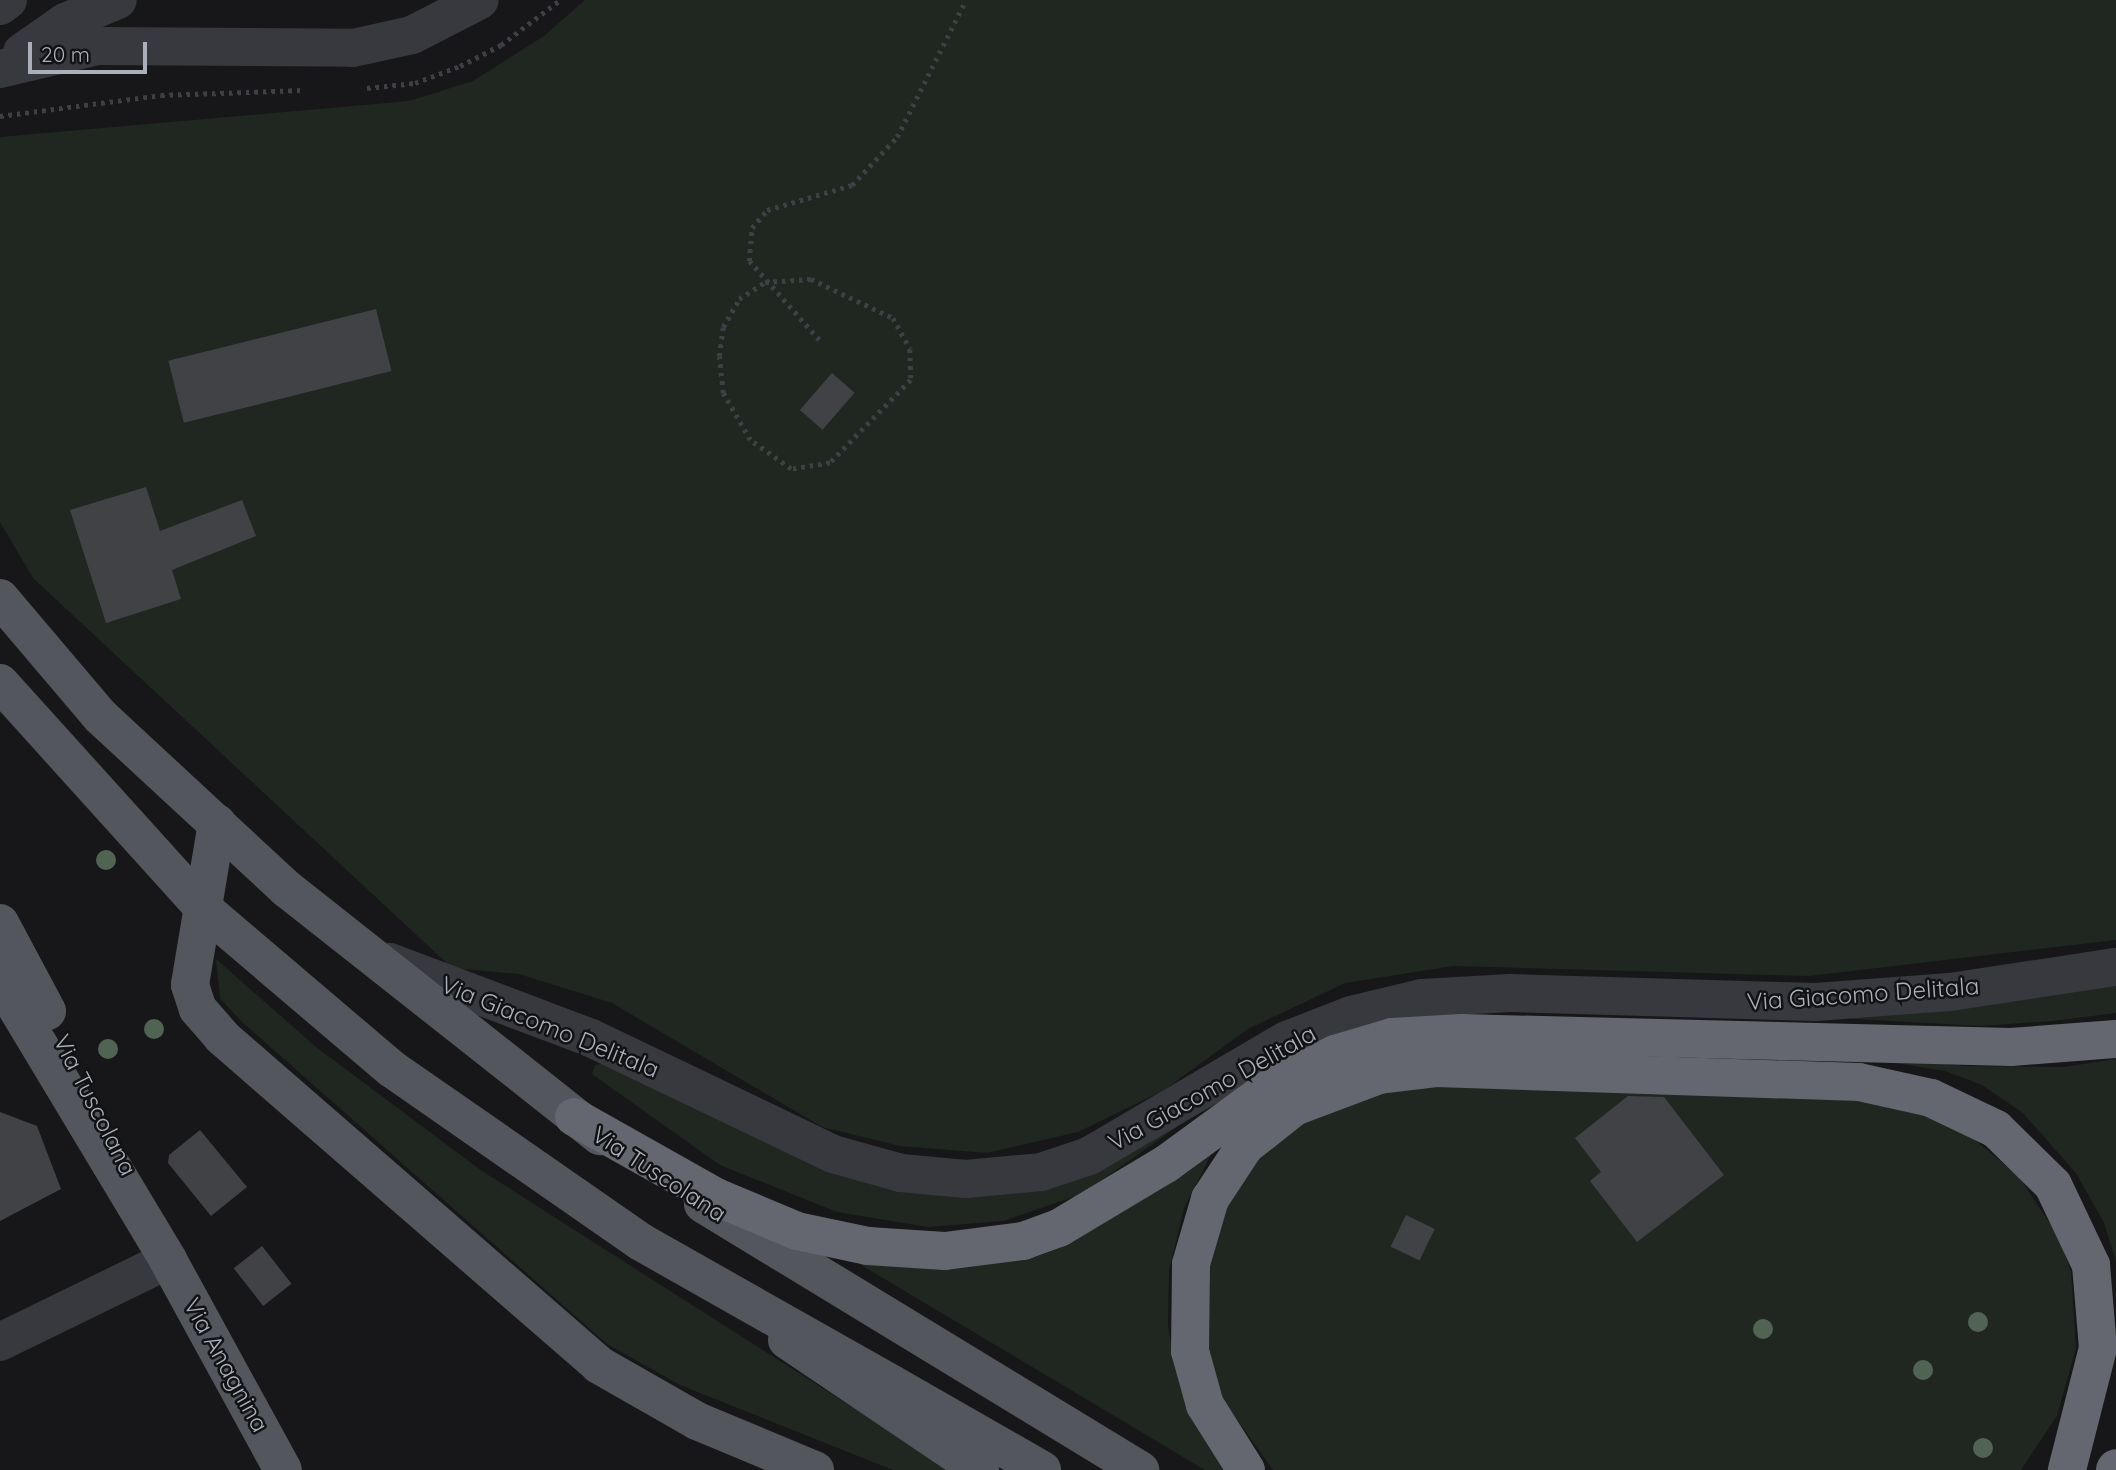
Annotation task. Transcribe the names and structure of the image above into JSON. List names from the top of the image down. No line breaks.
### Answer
{"streets":{"main road":["Via Tuscolana","Via Anagnina"],"street":["Via Giacomo Delitala"]},"crossings":[["Via Giacomo Delitala","Via Tuscolana"],["Via Tuscolana","Via Anagnina"]],"scale_bar":"20 m"}
